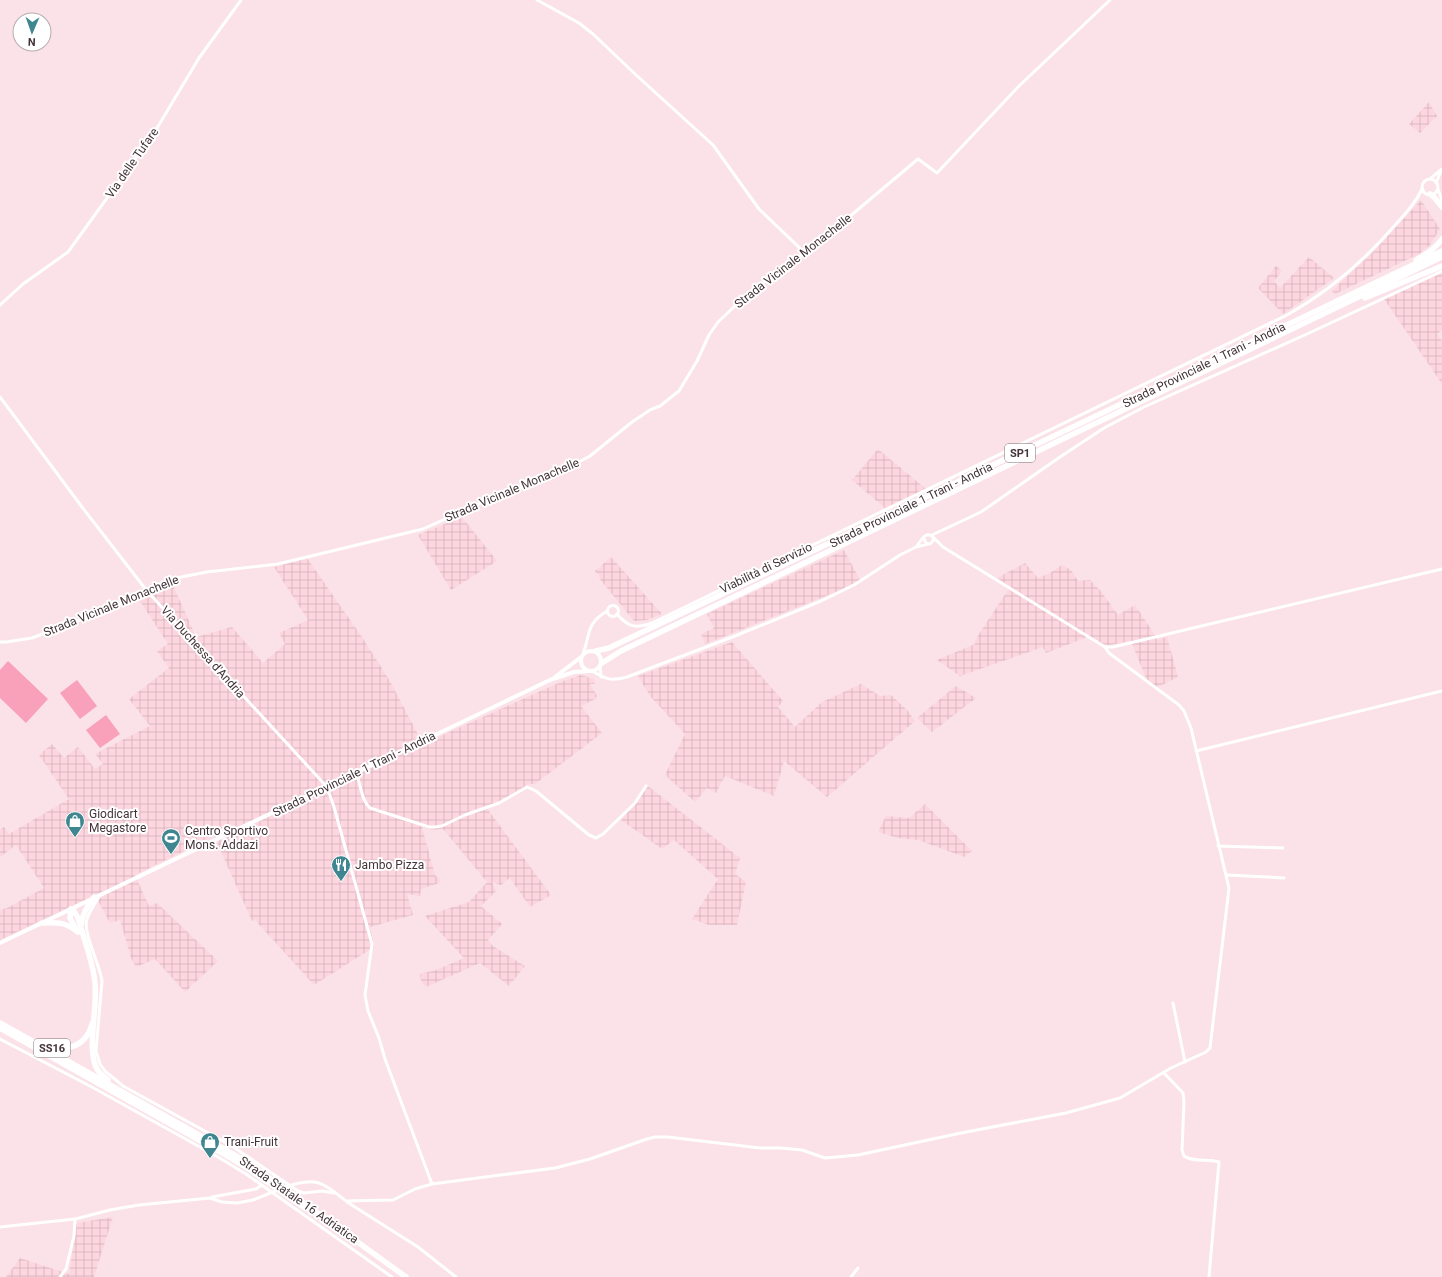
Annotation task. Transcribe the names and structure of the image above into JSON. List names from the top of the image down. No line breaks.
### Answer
{"streets":{"highway":["Strada Provinciale 1 Trani - Andria","SP1","SS16","Strada Statale 16 Adriatica"],"street":["Via delle Tufare","Strada Vicinale Monachelle","Viabilità di Servizio","Via Duchessa d'Andria"]},"crossings":[["Strada Vicinale Monachelle","Via Duchessa d'Andria"],["Strada Provinciale 1 Trani - Andria","SP1"],["Strada Provinciale 1 Trani - Andria","Via Duchessa d'Andria"],["Strada Provinciale 1 Trani - Andria","SS16"],["SP1","SS16"],["SS16","Strada Statale 16 Adriatica"]],"places":{"shop":["Giodicart Megastore","Trani-Fruit"],"sports":["Centro Sportivo Mons. Addazi"],"restaurant":["Jambo Pizza"]},"north":"bottom"}
